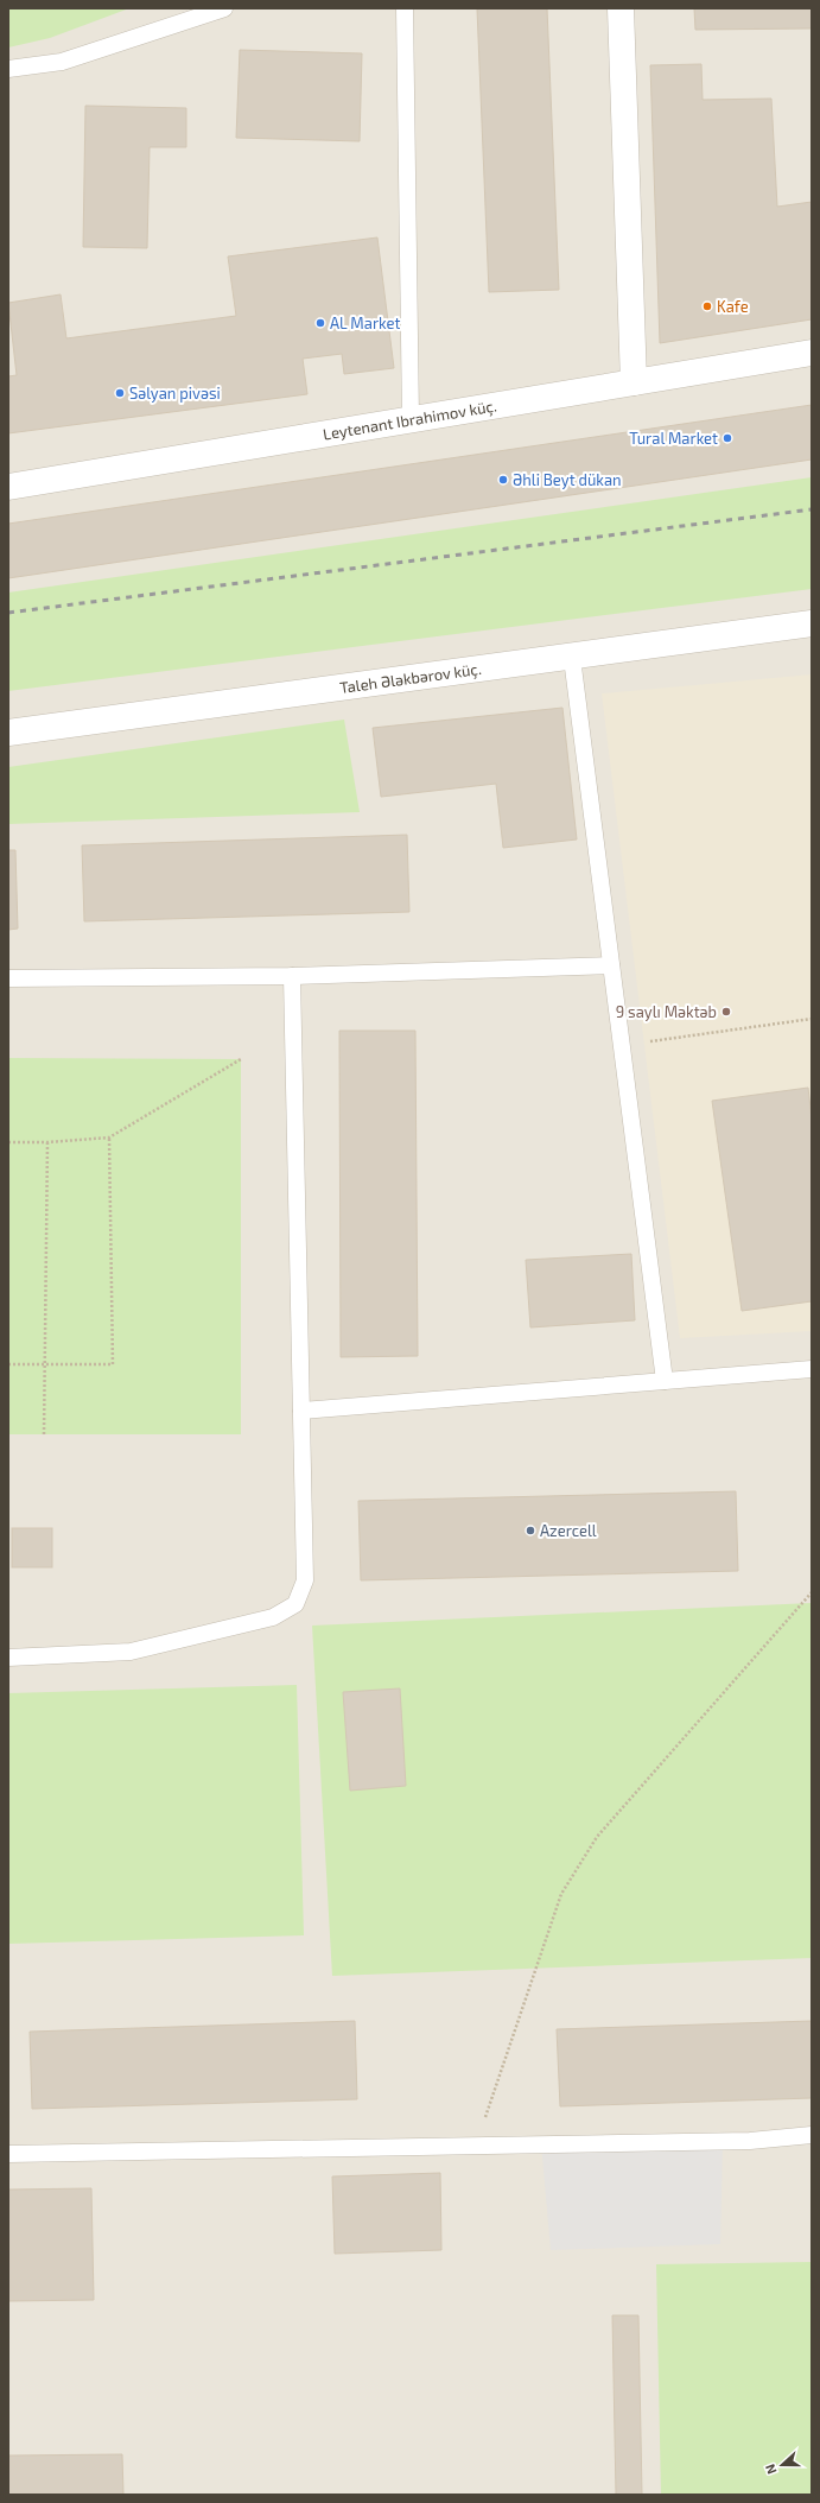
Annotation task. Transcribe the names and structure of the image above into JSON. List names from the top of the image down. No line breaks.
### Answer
{"streets":{"street":["Leytenant Ibrahimov küç.","Taleh Ələkbərov küç."]},"places":["Kafe","AL Market","Səlyan pivəsi","Tural Market","Əhli Beyt dükan","9 saylı Məktəb","Azercell"],"north":"left"}
